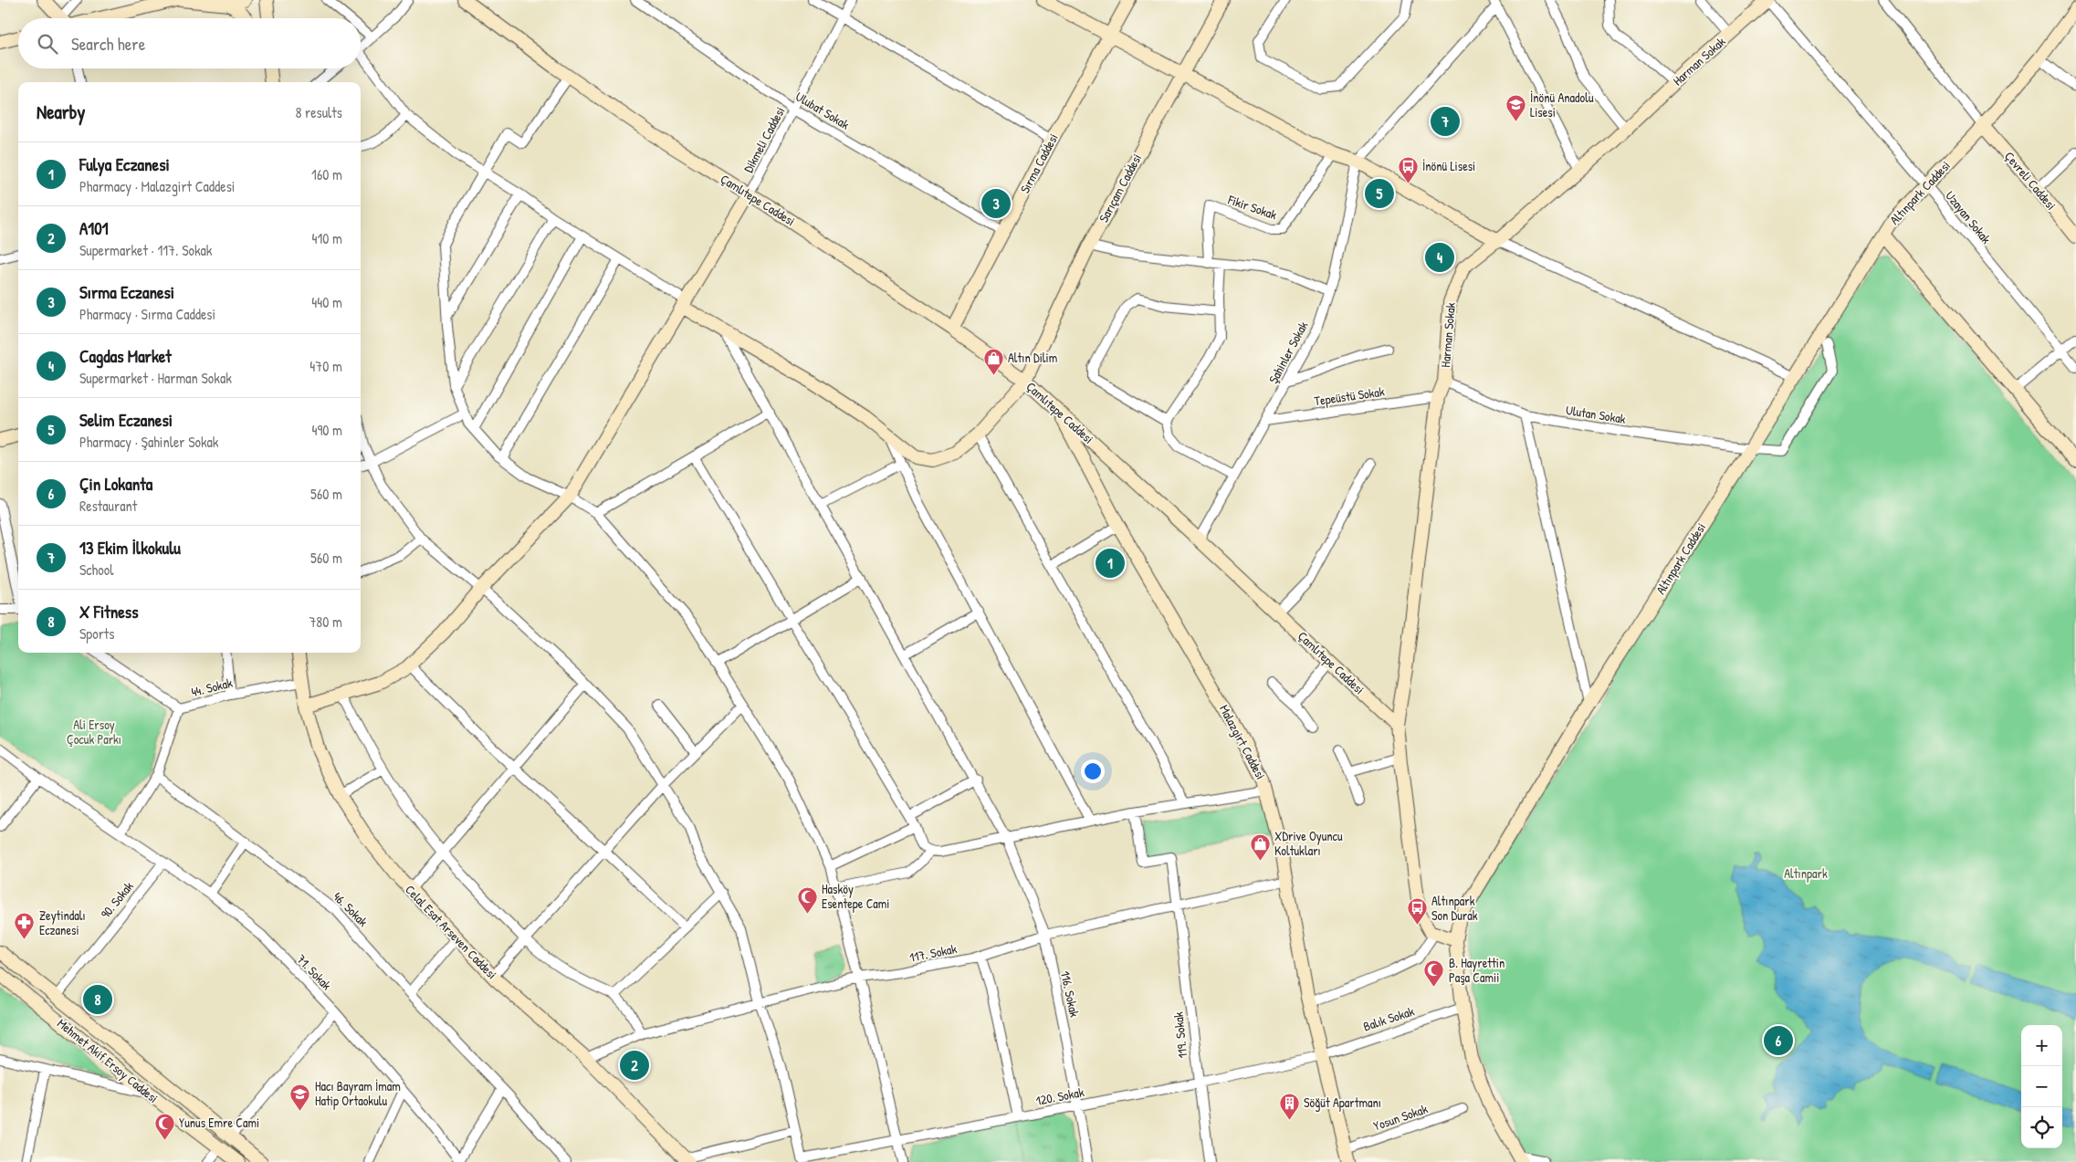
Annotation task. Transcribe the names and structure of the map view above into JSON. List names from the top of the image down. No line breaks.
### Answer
{"streets":{"street":["Harman Sokak","Ulubat Sokak","Dikmeli Caddesi","Sırma Caddesi","Çevreli Caddesi","Sarıçam Caddesi","Altınpark Caddesi","Çamlıtepe Caddesi","Fikir Sokak","Uzayan Sokak","Şahinler Sokak","Tepeüstü Sokak","Ulutan Sokak","44. Sokak","Malazgirt Caddesi","90. Sokak","46. Sokak","Celal Esat Arseven Caddesi","117. Sokak","71. Sokak","116. Sokak","Balık Sokak","119. Sokak","Mehmet Akif Ersoy Caddesi","120. Sokak","Yosun Sokak"]},"crossings":[["Harman Sokak","Çamlıtepe Caddesi"],["Harman Sokak","Uzayan Sokak"],["Harman Sokak","Tepeüstü Sokak"],["Harman Sokak","Ulutan Sokak"],["Ulubat Sokak","Dikmeli Caddesi"],["Ulubat Sokak","Sırma Caddesi"],["Dikmeli Caddesi","Çamlıtepe Caddesi"],["Sırma Caddesi","Çamlıtepe Caddesi"],["Çevreli Caddesi","Altınpark Caddesi"],["Sarıçam Caddesi","Çamlıtepe Caddesi"],["Sarıçam Caddesi","116. Sokak"],["Altınpark Caddesi","Uzayan Sokak"],["Altınpark Caddesi","Ulutan Sokak"],["Altınpark Caddesi","Balık Sokak"],["Çamlıtepe Caddesi","Şahinler Sokak"],["Çamlıtepe Caddesi","Malazgirt Caddesi"],["Şahinler Sokak","Tepeüstü Sokak"],["44. Sokak","Celal Esat Arseven Caddesi"],["Malazgirt Caddesi","117. Sokak"],["Malazgirt Caddesi","Balık Sokak"],["Malazgirt Caddesi","120. Sokak"],["Malazgirt Caddesi","Yosun Sokak"],["90. Sokak","71. Sokak"],["90. Sokak","Mehmet Akif Ersoy Caddesi"],["Celal Esat Arseven Caddesi","117. Sokak"],["117. Sokak","116. Sokak"],["117. Sokak","119. Sokak"],["116. Sokak","120. Sokak"],["Balık Sokak","120. Sokak"],["119. Sokak","120. Sokak"]],"parks":["Ali Ersoy Çocuk Parkı","Altınpark"],"places":{"school or university":["İnönü Anadolu Lisesi","Hacı Bayram İmam Hatip Ortaokulu"],"bus stop":["İnönü Lisesi","Altınpark Son Durak"],"shop":["Altın Dilim","XDrive Oyuncu Koltukları"],"mosque":["Hasköy Esentepe Cami","B. Hayrettin Paşa Camii","Yunus Emre Cami"],"pharmacy":["Zeytindalı Eczanesi"],"building":["Söğüt Apartmanı"]},"page":{"search":"Search here","heading":["Nearby","8 results"],"pins":["7","5","3","4","1","8","6","2"],"list":[{"mark":"1","name":"Fulya Eczanesi","note":"Pharmacy · Malazgirt Caddesi","value":"160 m"},{"mark":"2","name":"A101","note":"Supermarket · 117. Sokak","value":"410 m"},{"mark":"3","name":"Sırma Eczanesi","note":"Pharmacy · Sırma Caddesi","value":"440 m"},{"mark":"4","name":"Cagdas Market","note":"Supermarket · Harman Sokak","value":"470 m"},{"mark":"5","name":"Selim Eczanesi","note":"Pharmacy · Şahinler Sokak","value":"490 m"},{"mark":"6","name":"Çin Lokanta","note":"Restaurant","value":"560 m"},{"mark":"7","name":"13 Ekim İlkokulu","note":"School","value":"560 m"},{"mark":"8","name":"X Fitness","note":"Sports","value":"780 m"}],"map_buttons":["+","−"]}}
